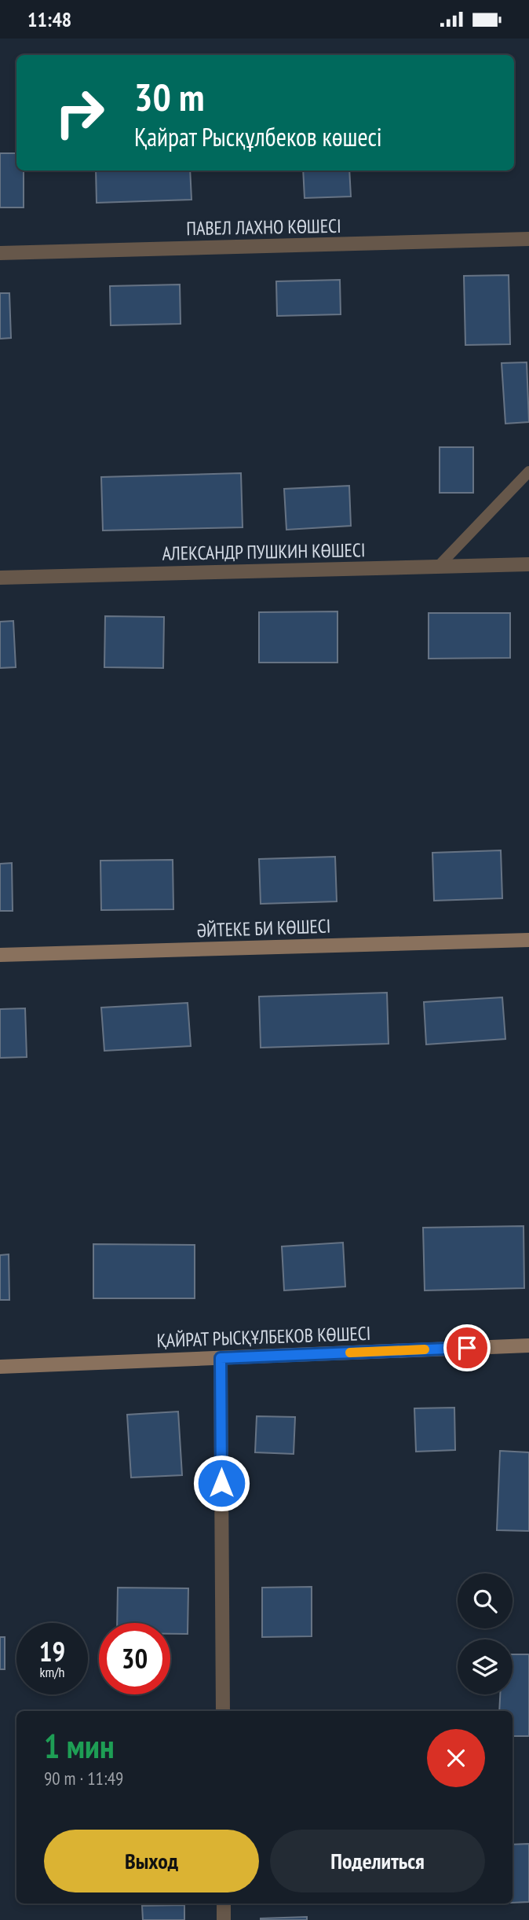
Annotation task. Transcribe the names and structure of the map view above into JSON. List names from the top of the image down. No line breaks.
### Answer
{"streets":{"street":["ПАВЕЛ ЛАХНО КӨШЕСІ","АЛЕКСАНДР ПУШКИН КӨШЕСІ","ӘЙТЕКЕ БИ КӨШЕСІ","ҚАЙРАТ РЫСҚҰЛБЕКОВ КӨШЕСІ"]},"page":{"status":"11:48","turn":["30 m","Қайрат Рысқұлбеков көшесі"],"speed":"19 km/h","limit":"30","heading":["1 мин","90 m · 11:49"],"buttons":["Выход","Поделиться"]}}
